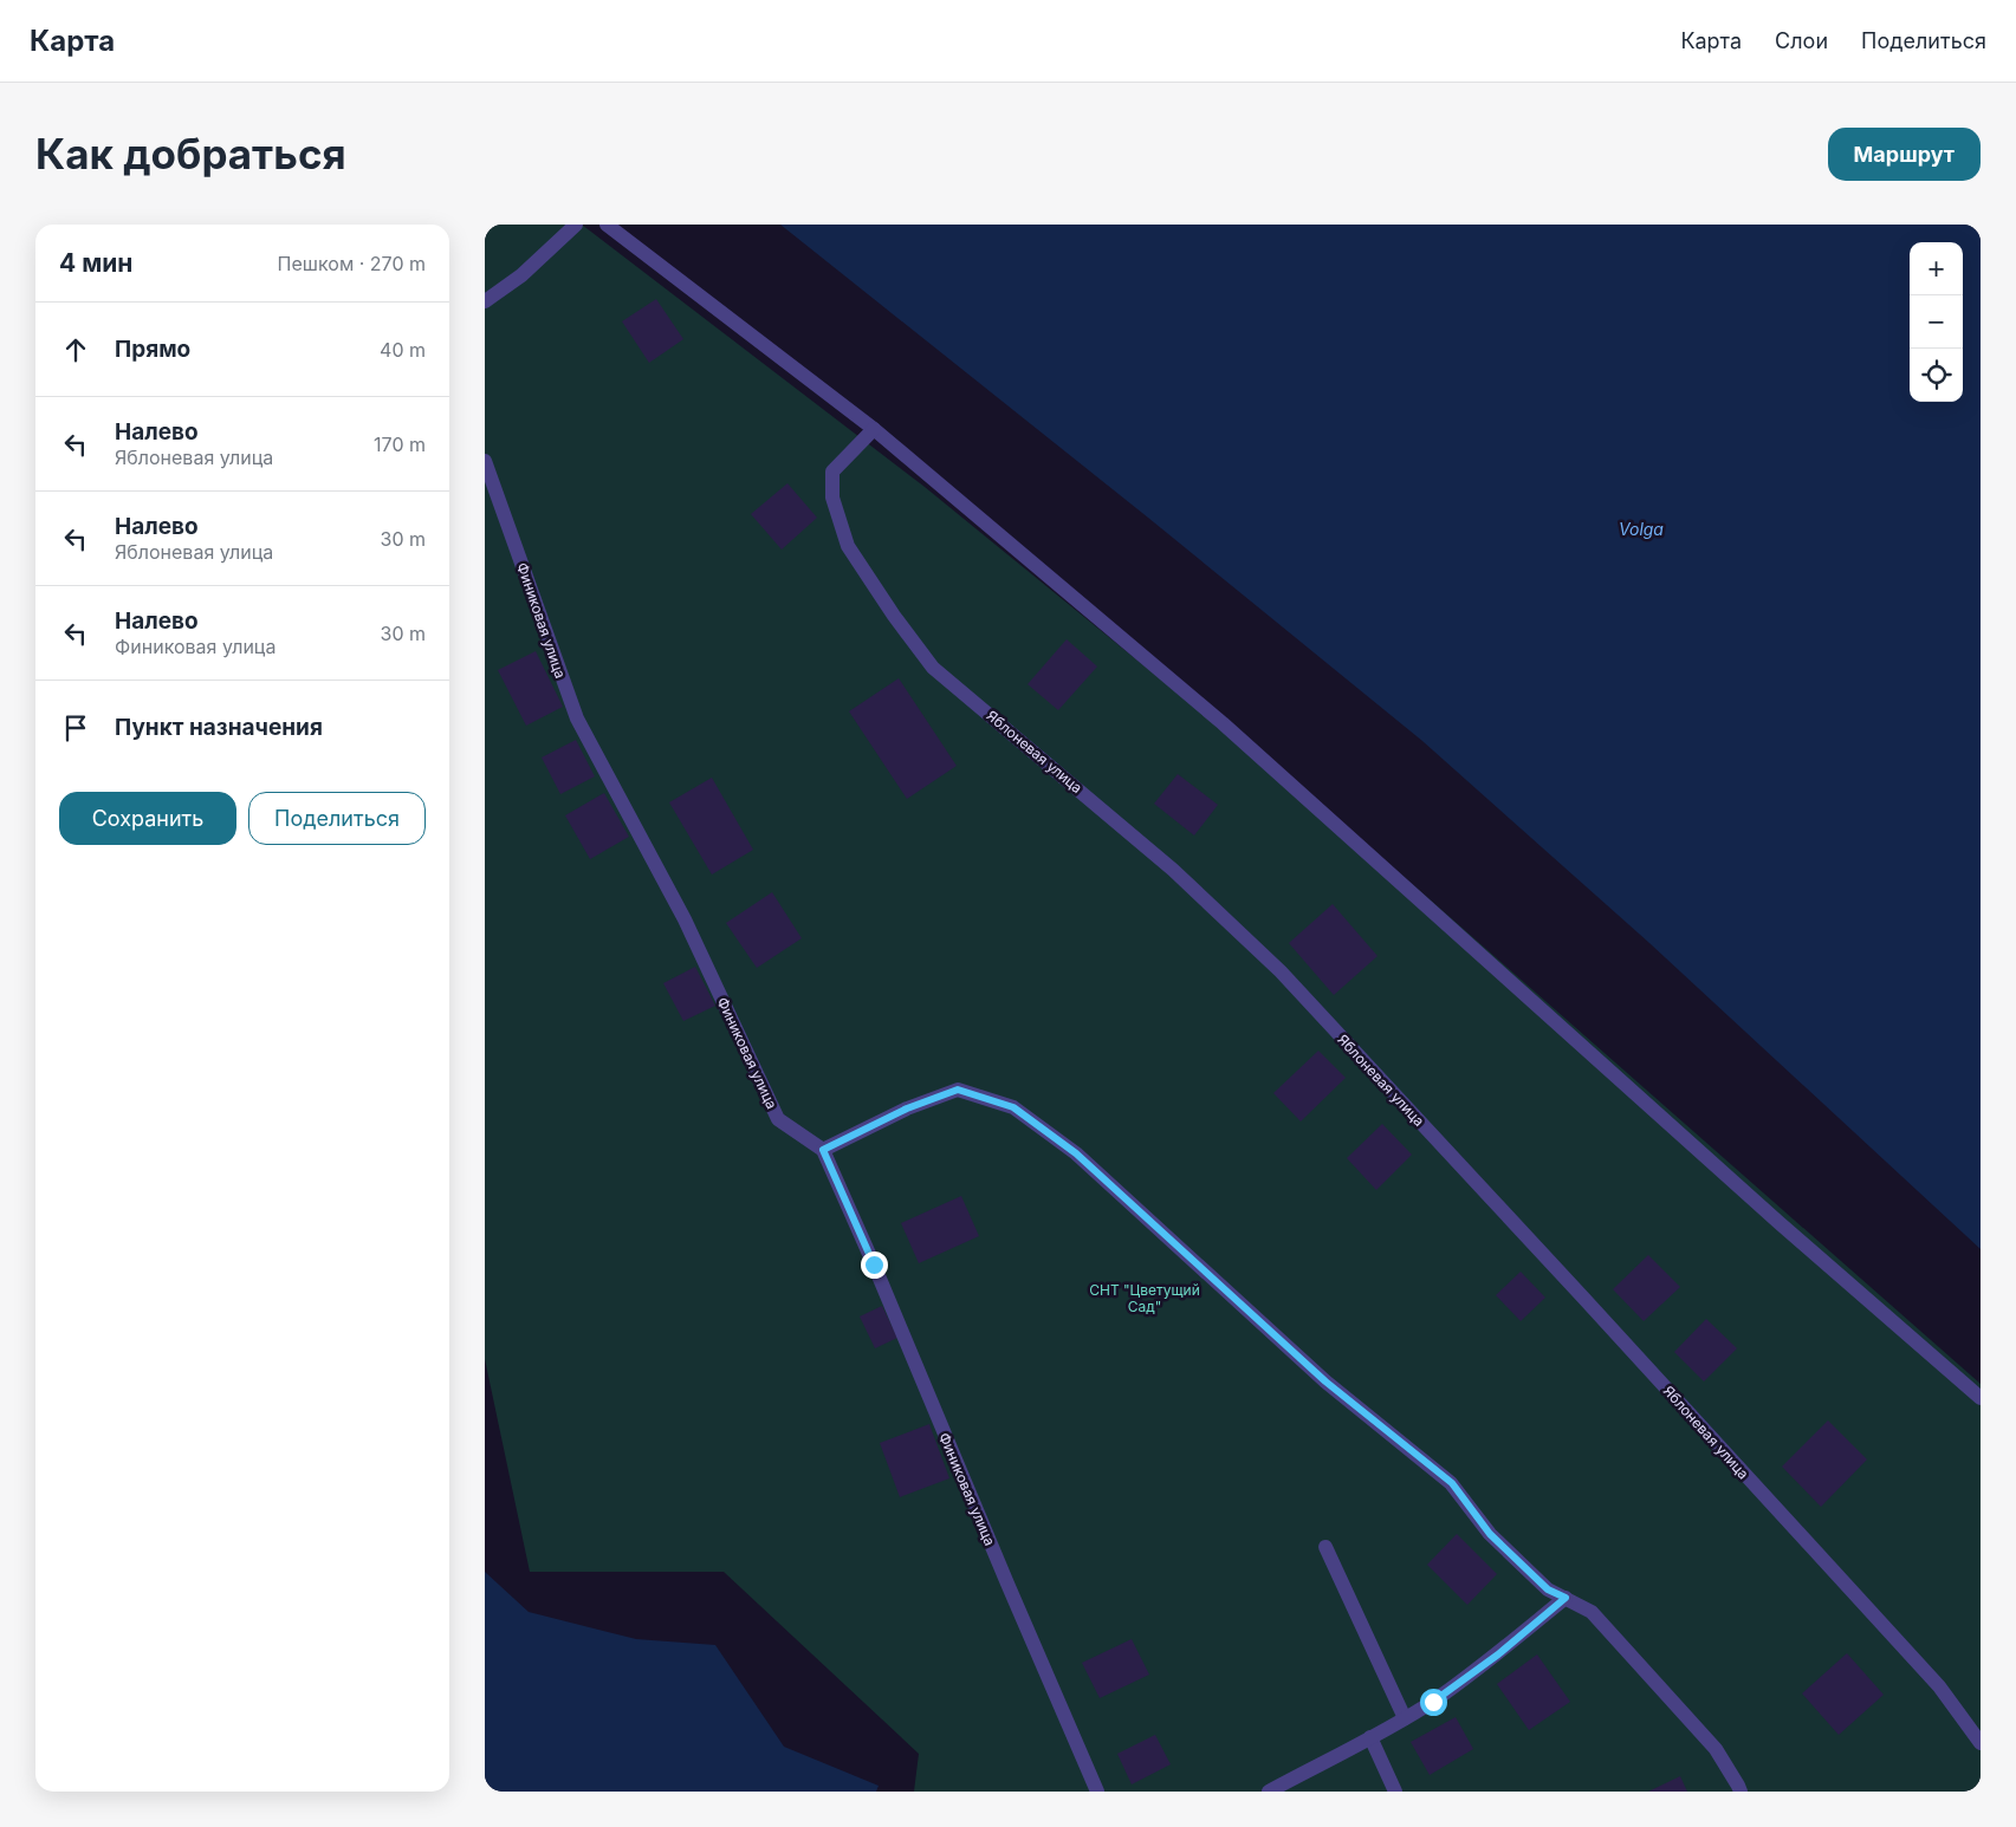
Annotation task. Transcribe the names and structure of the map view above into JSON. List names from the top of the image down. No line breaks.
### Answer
{"streets":{"street":["Финиковая улица","Яблоневая улица"]},"water":["Volga"],"parks":["СНТ \"Цветущий Сад\""],"page":{"header":"Карта","nav":["Карта","Слои","Поделиться"],"buttons":["Маршрут",["Сохранить","Поделиться"]],"title":"Как добраться","heading":["4 мин","Пешком · 270 m"],"map_buttons":["+","−"],"list":[["Прямо","40 m"],["Налево","Яблоневая улица","170 m"],["Налево","Яблоневая улица","30 m"],["Налево","Финиковая улица","30 m"],"Пункт назначения"]}}
